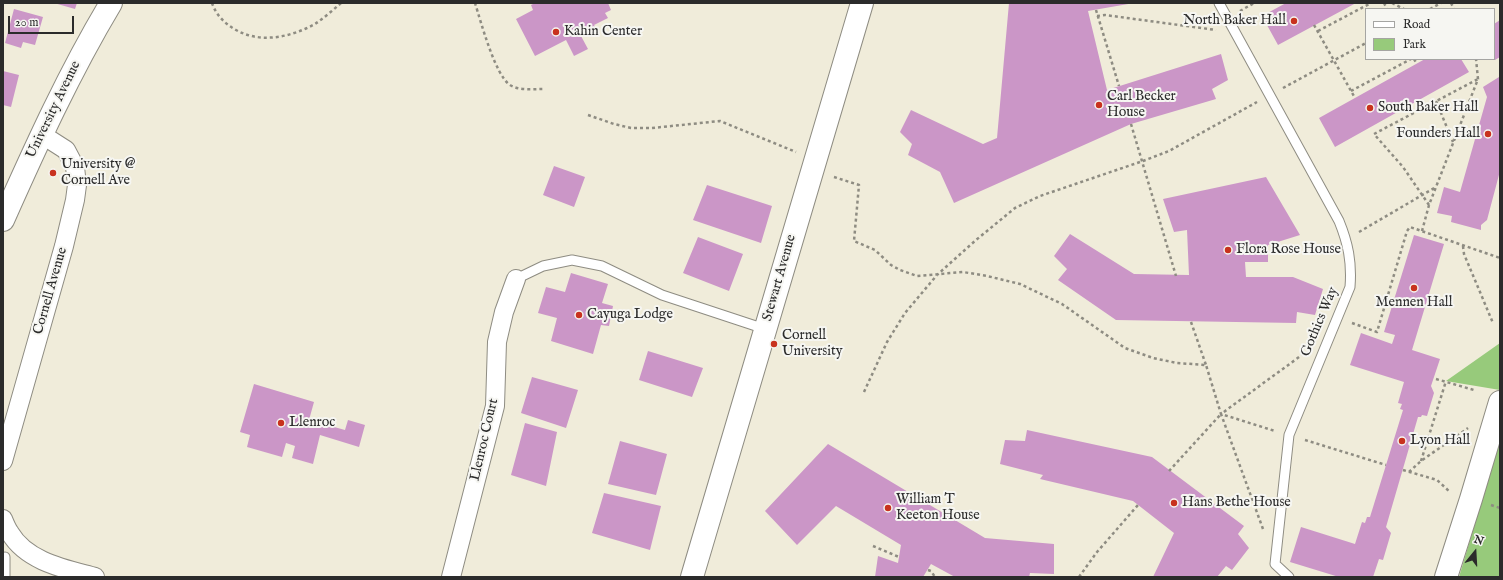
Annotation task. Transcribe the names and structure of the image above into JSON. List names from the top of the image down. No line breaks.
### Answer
{"streets":{"street":["University Avenue","Stewart Avenue","Cornell Avenue","Llenroc Court"],"lane":["Gothics Way"]},"crossings":[["University Avenue","Cornell Avenue"]],"places":["North Baker Hall","Kahin Center","Carl Becker House","South Baker Hall","Founders Hall","University @ Cornell Ave","Flora Rose House","Mennen Hall","Cayuga Lodge","Cornell University","Llenroc","Lyon Hall","Hans Bethe House","William T Keeton House"],"legend":["Road","Park"],"scale_bar":"20 m","north":"top"}
